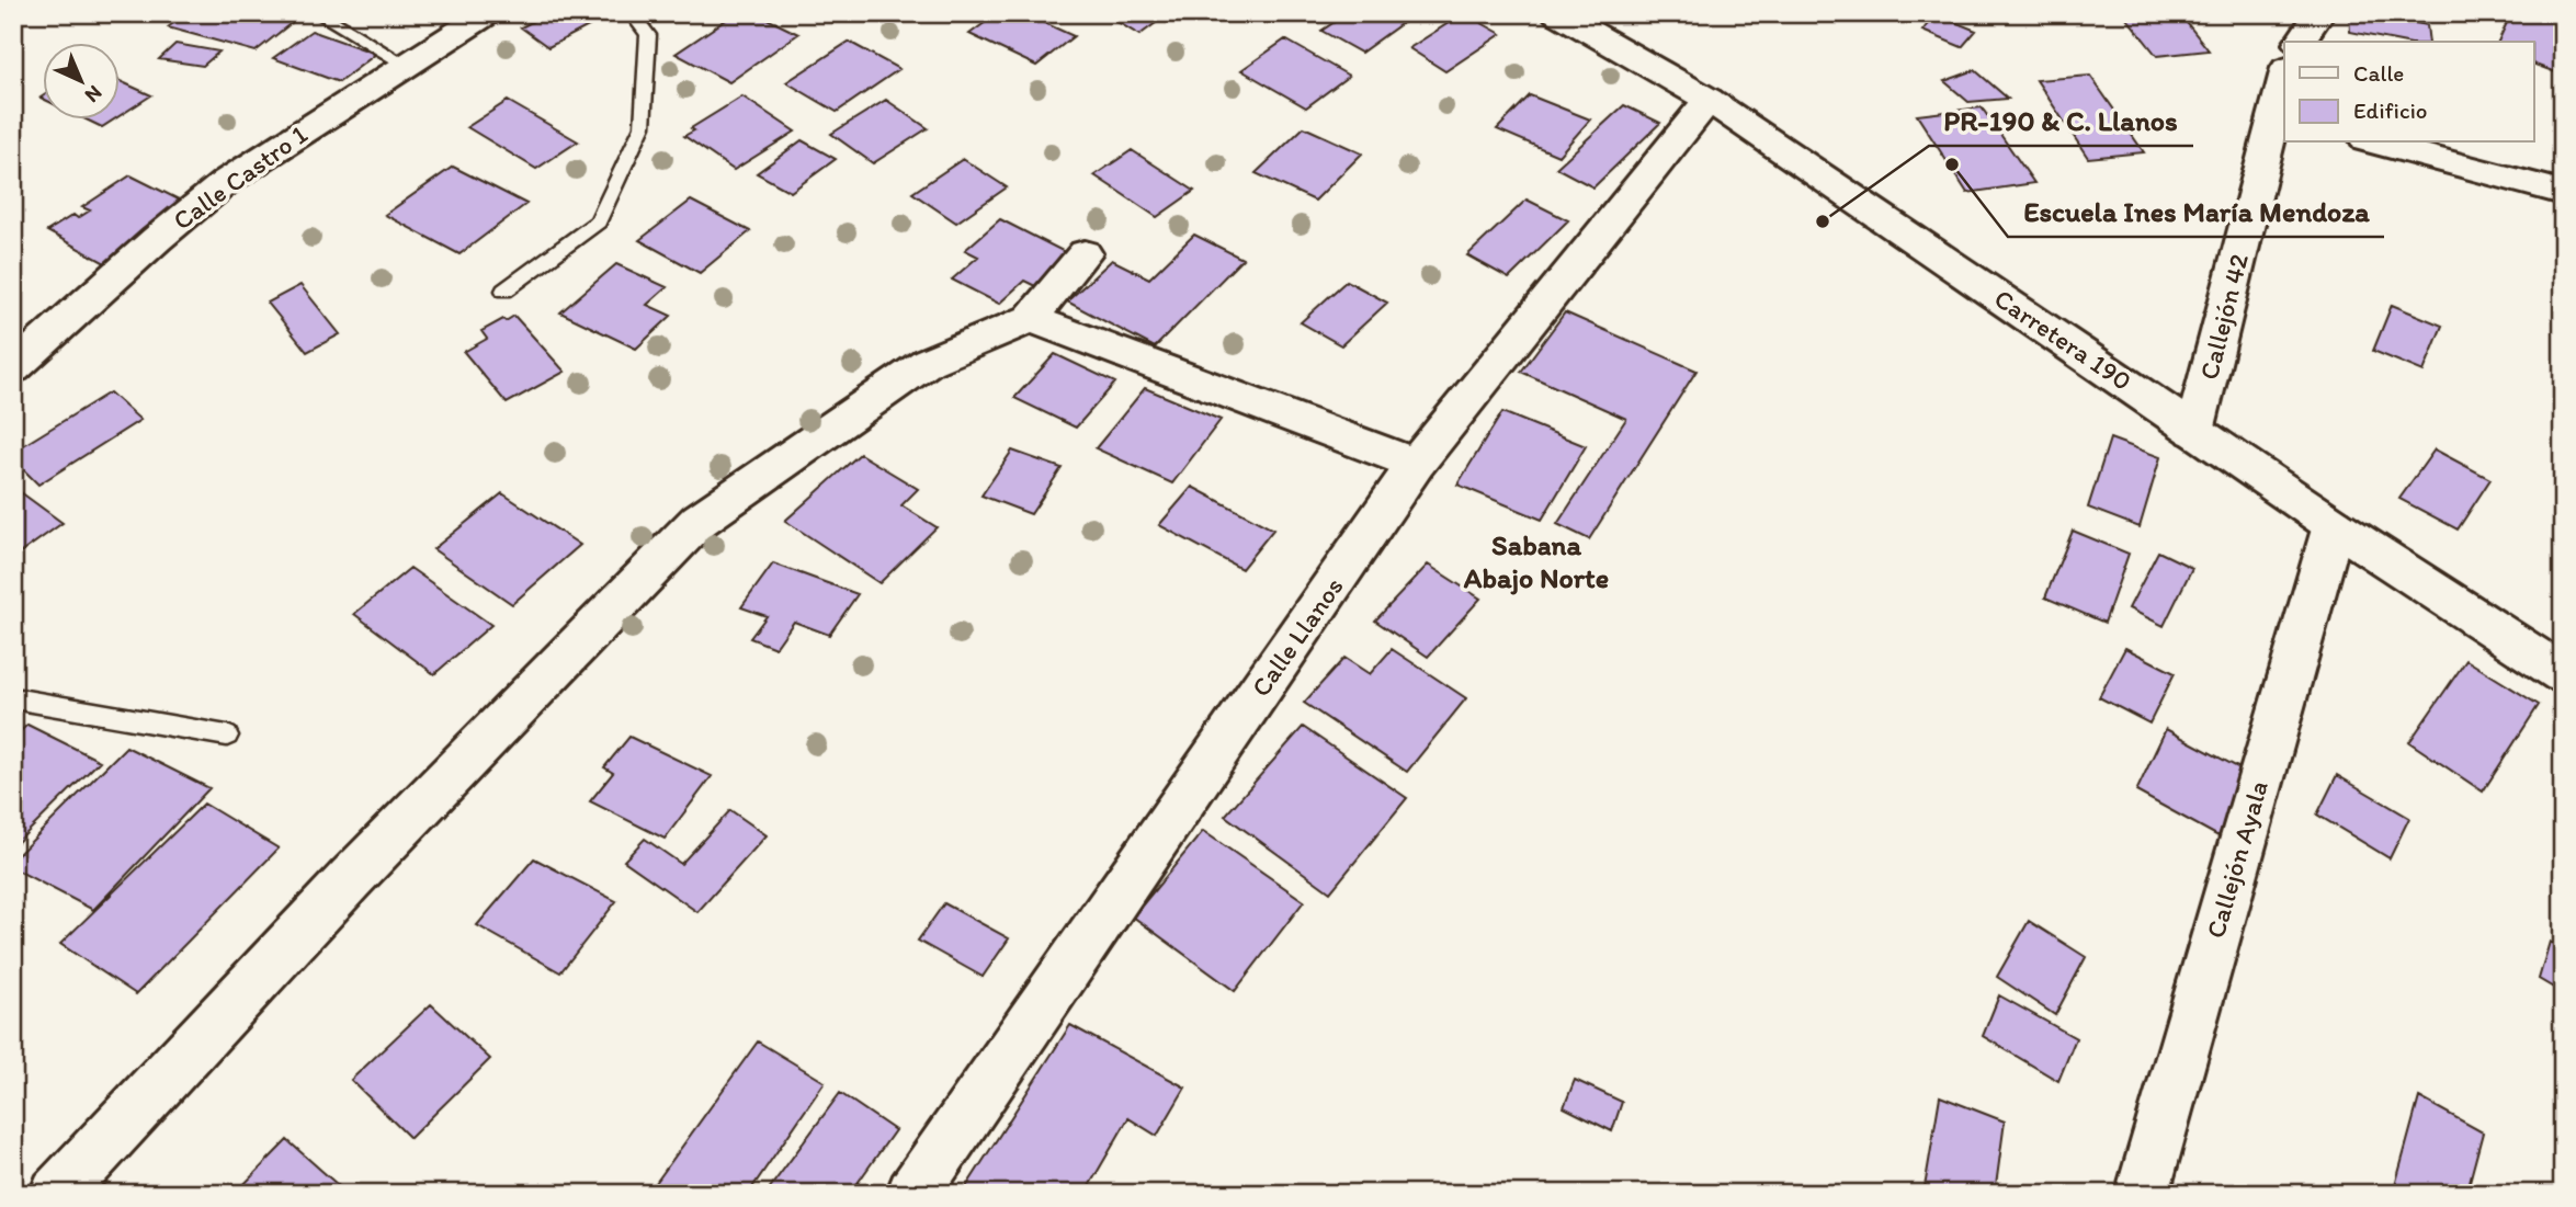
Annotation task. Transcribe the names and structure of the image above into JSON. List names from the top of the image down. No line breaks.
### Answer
{"streets":{"street":["Calle Castro 1","Callejón 42","Carretera 190","Calle Llanos","Callejón Ayala"]},"crossings":[["Callejón 42","Carretera 190"],["Carretera 190","Calle Llanos"],["Carretera 190","Callejón Ayala"]],"districts":["Sabana Abajo Norte"],"places":["Escuela Ines María Mendoza","PR-190 & C. Llanos"],"legend":["Calle","Edificio"],"north":"bottom right"}
